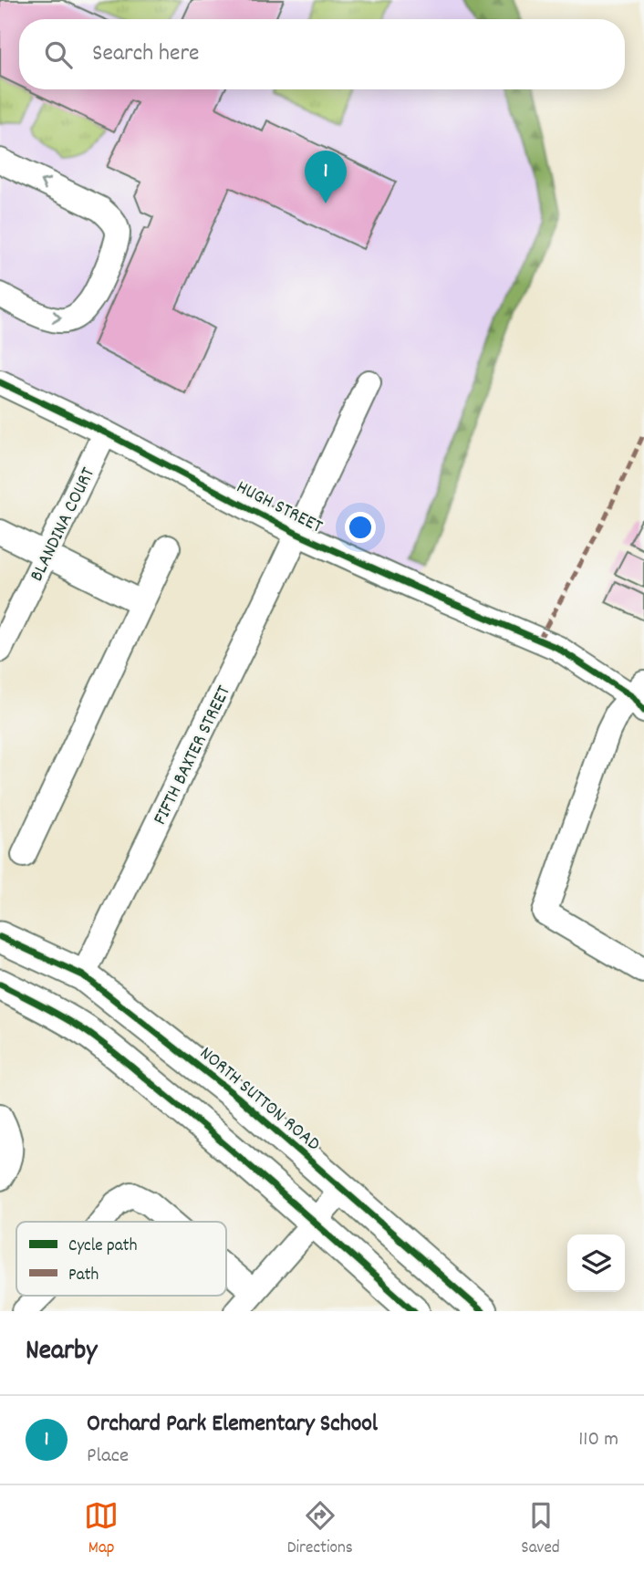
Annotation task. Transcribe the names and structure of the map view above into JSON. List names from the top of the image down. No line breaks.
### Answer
{"streets":{"main road":["NORTH SUTTON ROAD"],"street":["HUGH STREET","BLANDINA COURT","FIFTH BAXTER STREET"]},"crossings":[["HUGH STREET","BLANDINA COURT"],["HUGH STREET","FIFTH BAXTER STREET"],["FIFTH BAXTER STREET","NORTH SUTTON ROAD"]],"legend":["Cycle path","Path"],"page":{"search":"Search here","pins":"1","heading":"Nearby","list":[{"mark":"1","name":"Orchard Park Elementary School","note":"Place","value":"110 m"}],"nav":["Map","Directions","Saved"]}}
